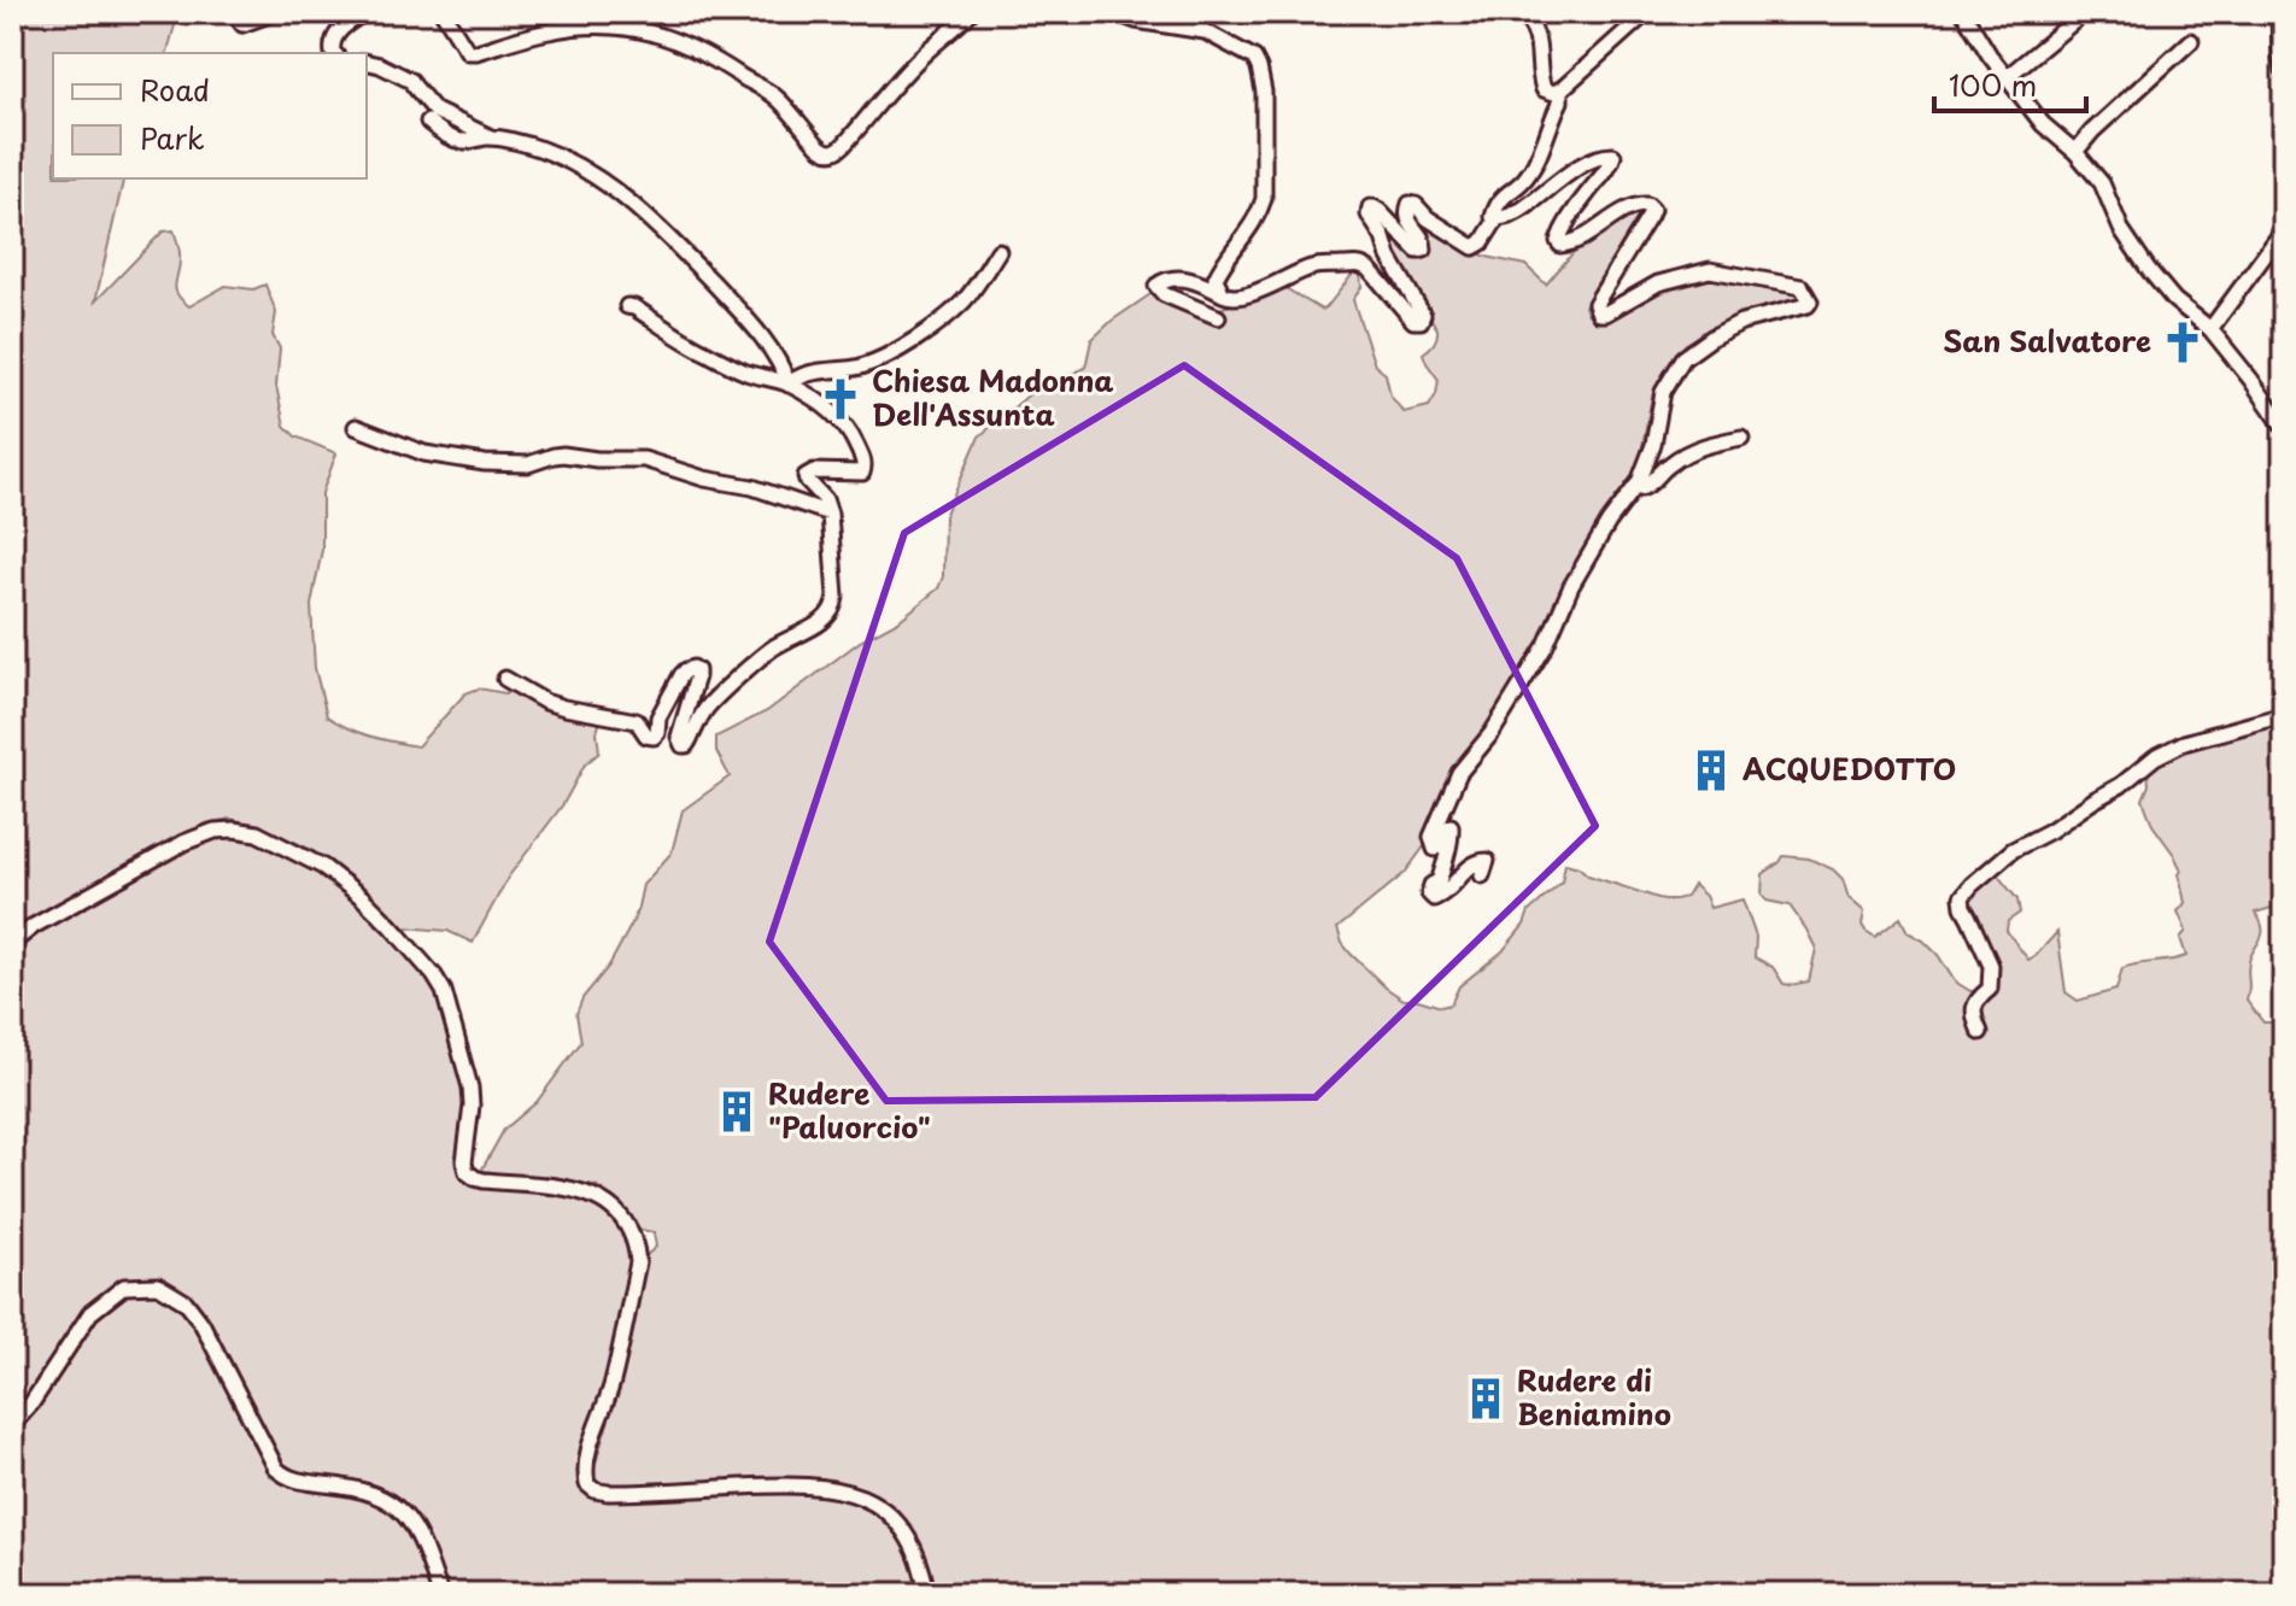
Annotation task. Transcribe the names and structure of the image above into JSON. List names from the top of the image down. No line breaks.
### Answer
{"places":{"church":["San Salvatore","Chiesa Madonna Dell'Assunta"],"building":["ACQUEDOTTO","Rudere \"Paluorcio\"","Rudere di Beniamino"]},"legend":["Road","Park"],"scale_bar":"100 m"}
